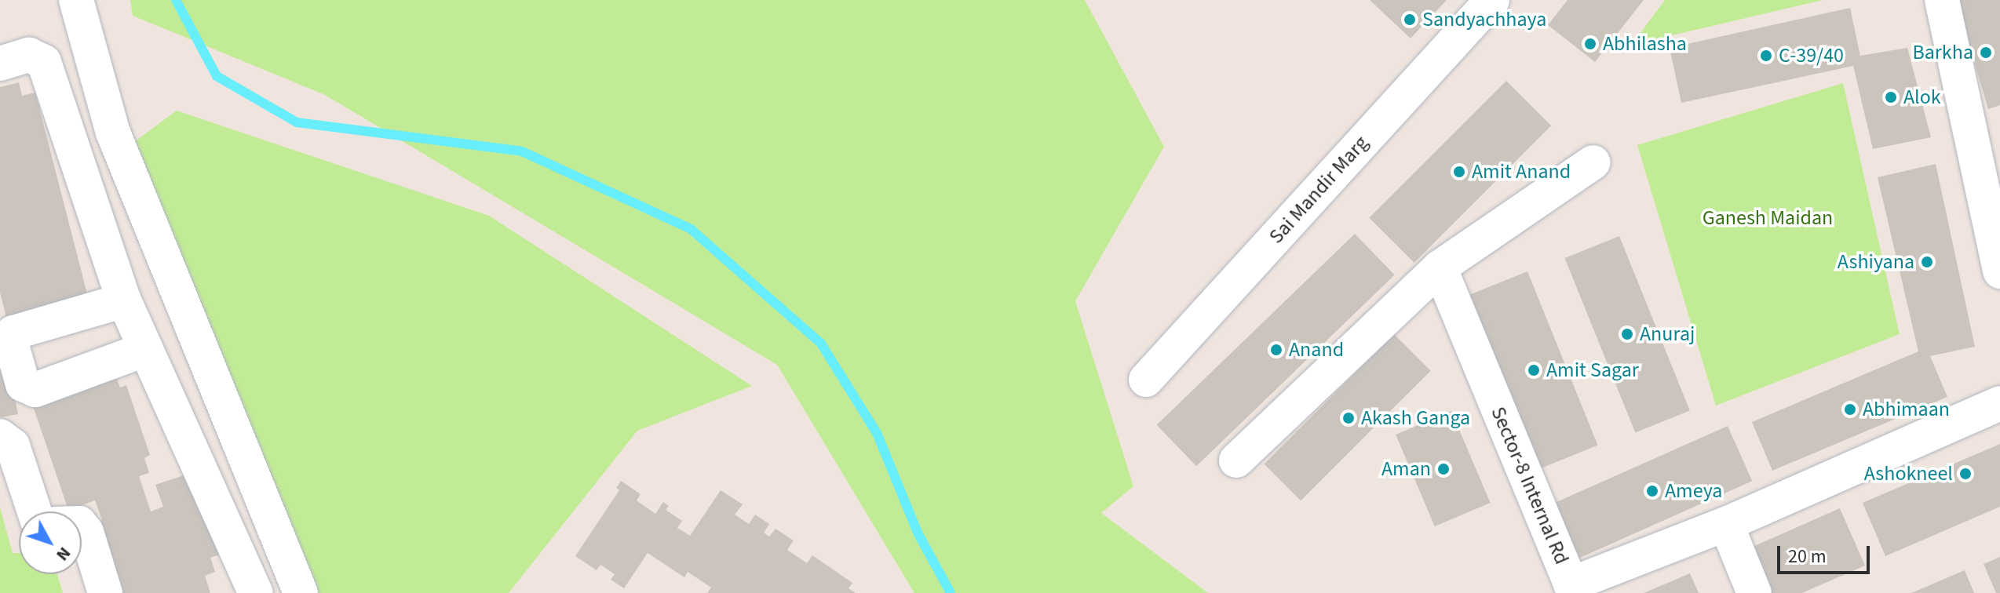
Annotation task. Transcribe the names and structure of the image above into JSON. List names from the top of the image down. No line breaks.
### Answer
{"streets":{"street":["Sai Mandir Marg","Sector-8 Internal Rd"]},"parks":["Ganesh Maidan"],"places":["Sandyachhaya","Abhilasha","Barkha","C-39/40","Alok","Amit Anand","Ashiyana","Anuraj","Anand","Amit Sagar","Abhimaan","Akash Ganga","Aman","Ashokneel","Ameya"],"scale_bar":"20 m","north":"bottom right"}
